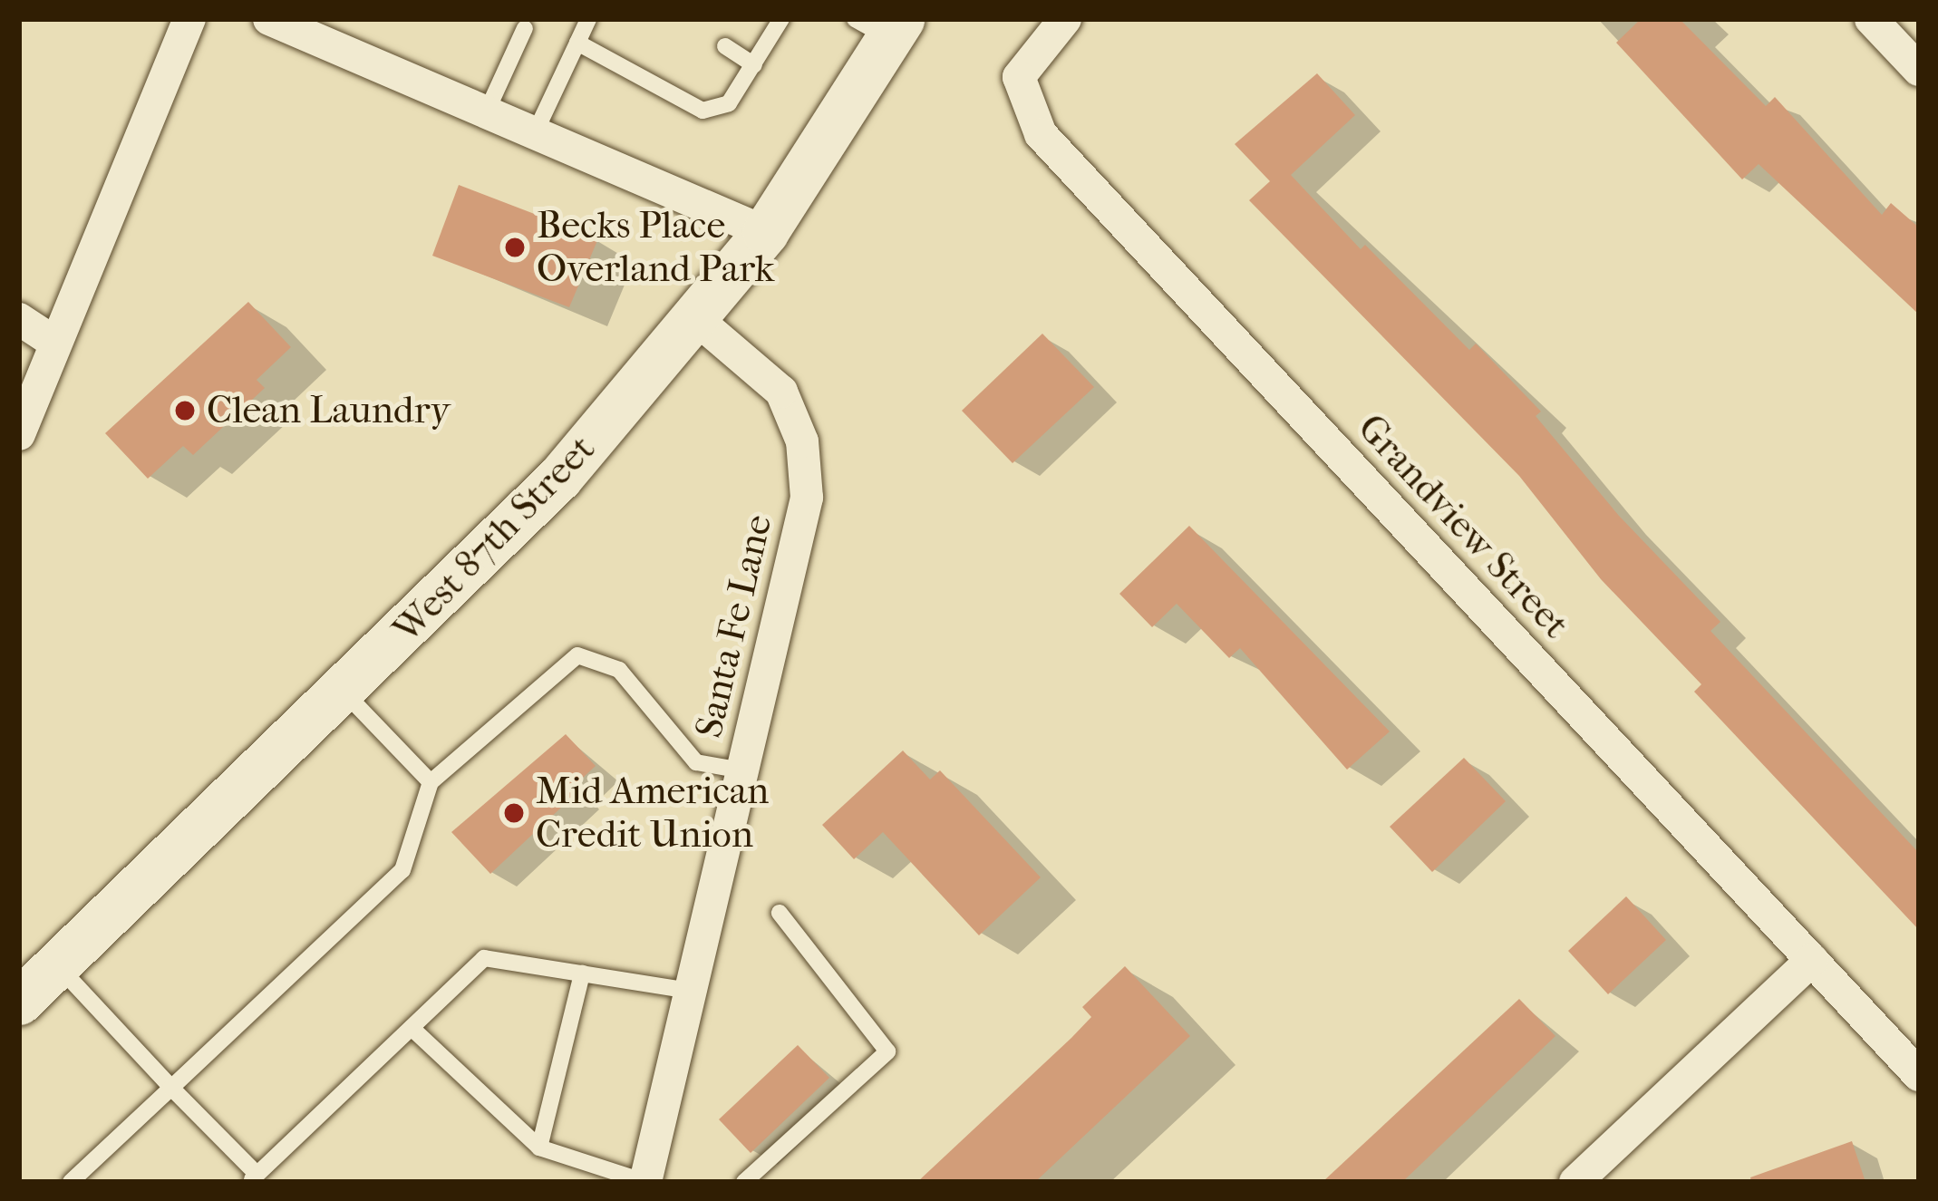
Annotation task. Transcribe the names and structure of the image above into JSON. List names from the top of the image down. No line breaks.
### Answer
{"streets":{"main road":["West 87th Street"],"street":["Grandview Street","Santa Fe Lane"]},"crossings":[["West 87th Street","Santa Fe Lane"]],"places":["Becks Place Overland Park","Clean Laundry","Mid American Credit Union"]}
